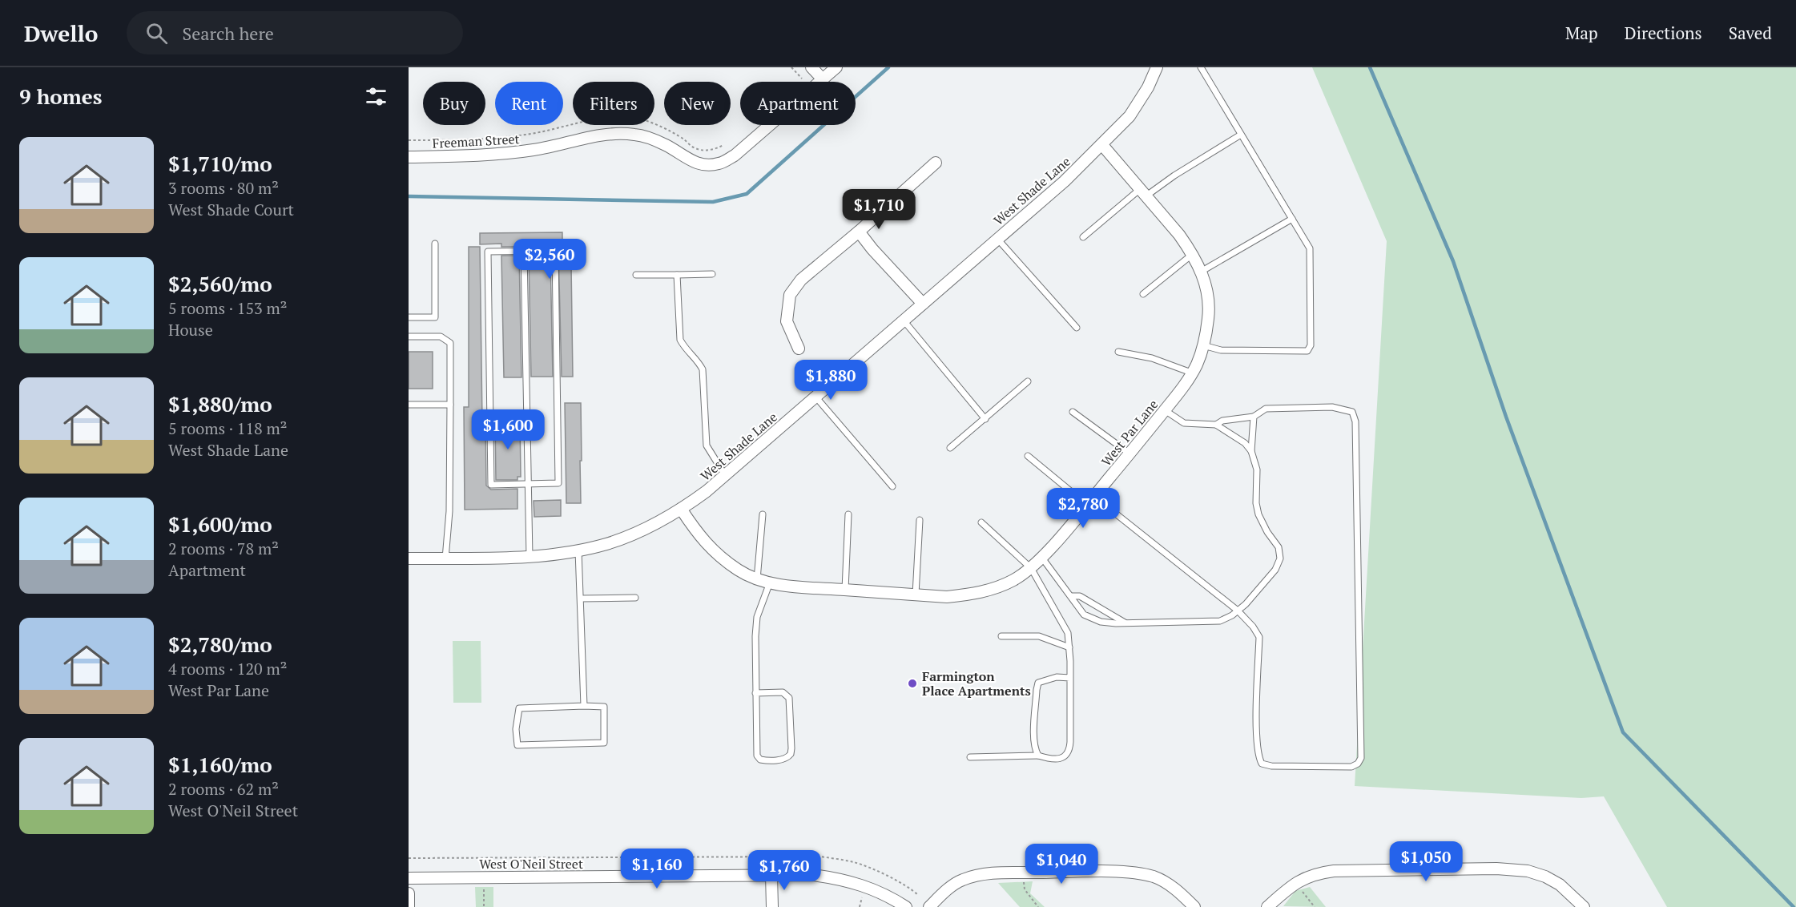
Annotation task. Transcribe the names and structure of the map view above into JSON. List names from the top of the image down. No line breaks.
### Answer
{"streets":{"street":["Freeman Street","West Shade Lane","West Par Lane","West O'Neil Street"]},"crossings":[["West Shade Lane","West Par Lane"]],"places":["Farmington Place Apartments"],"page":{"header":"Dwello","search":"Search here","nav":["Map","Directions","Saved"],"heading":"9 homes","chip":["Buy","Rent","Filters","New","Apartment"],"list":[{"name":"$1,710/mo","note":"3 rooms · 80 m² · West Shade Court"},{"name":"$2,560/mo","note":"5 rooms · 153 m² · House"},{"name":"$1,880/mo","note":"5 rooms · 118 m² · West Shade Lane"},{"name":"$1,600/mo","note":"2 rooms · 78 m² · Apartment"},{"name":"$2,780/mo","note":"4 rooms · 120 m² · West Par Lane"},{"name":"$1,160/mo","note":"2 rooms · 62 m² · West O'Neil Street"}],"price":["$1,710","$2,560","$1,880","$1,600","$2,780","$1,050","$1,040","$1,160","$1,760"]}}
